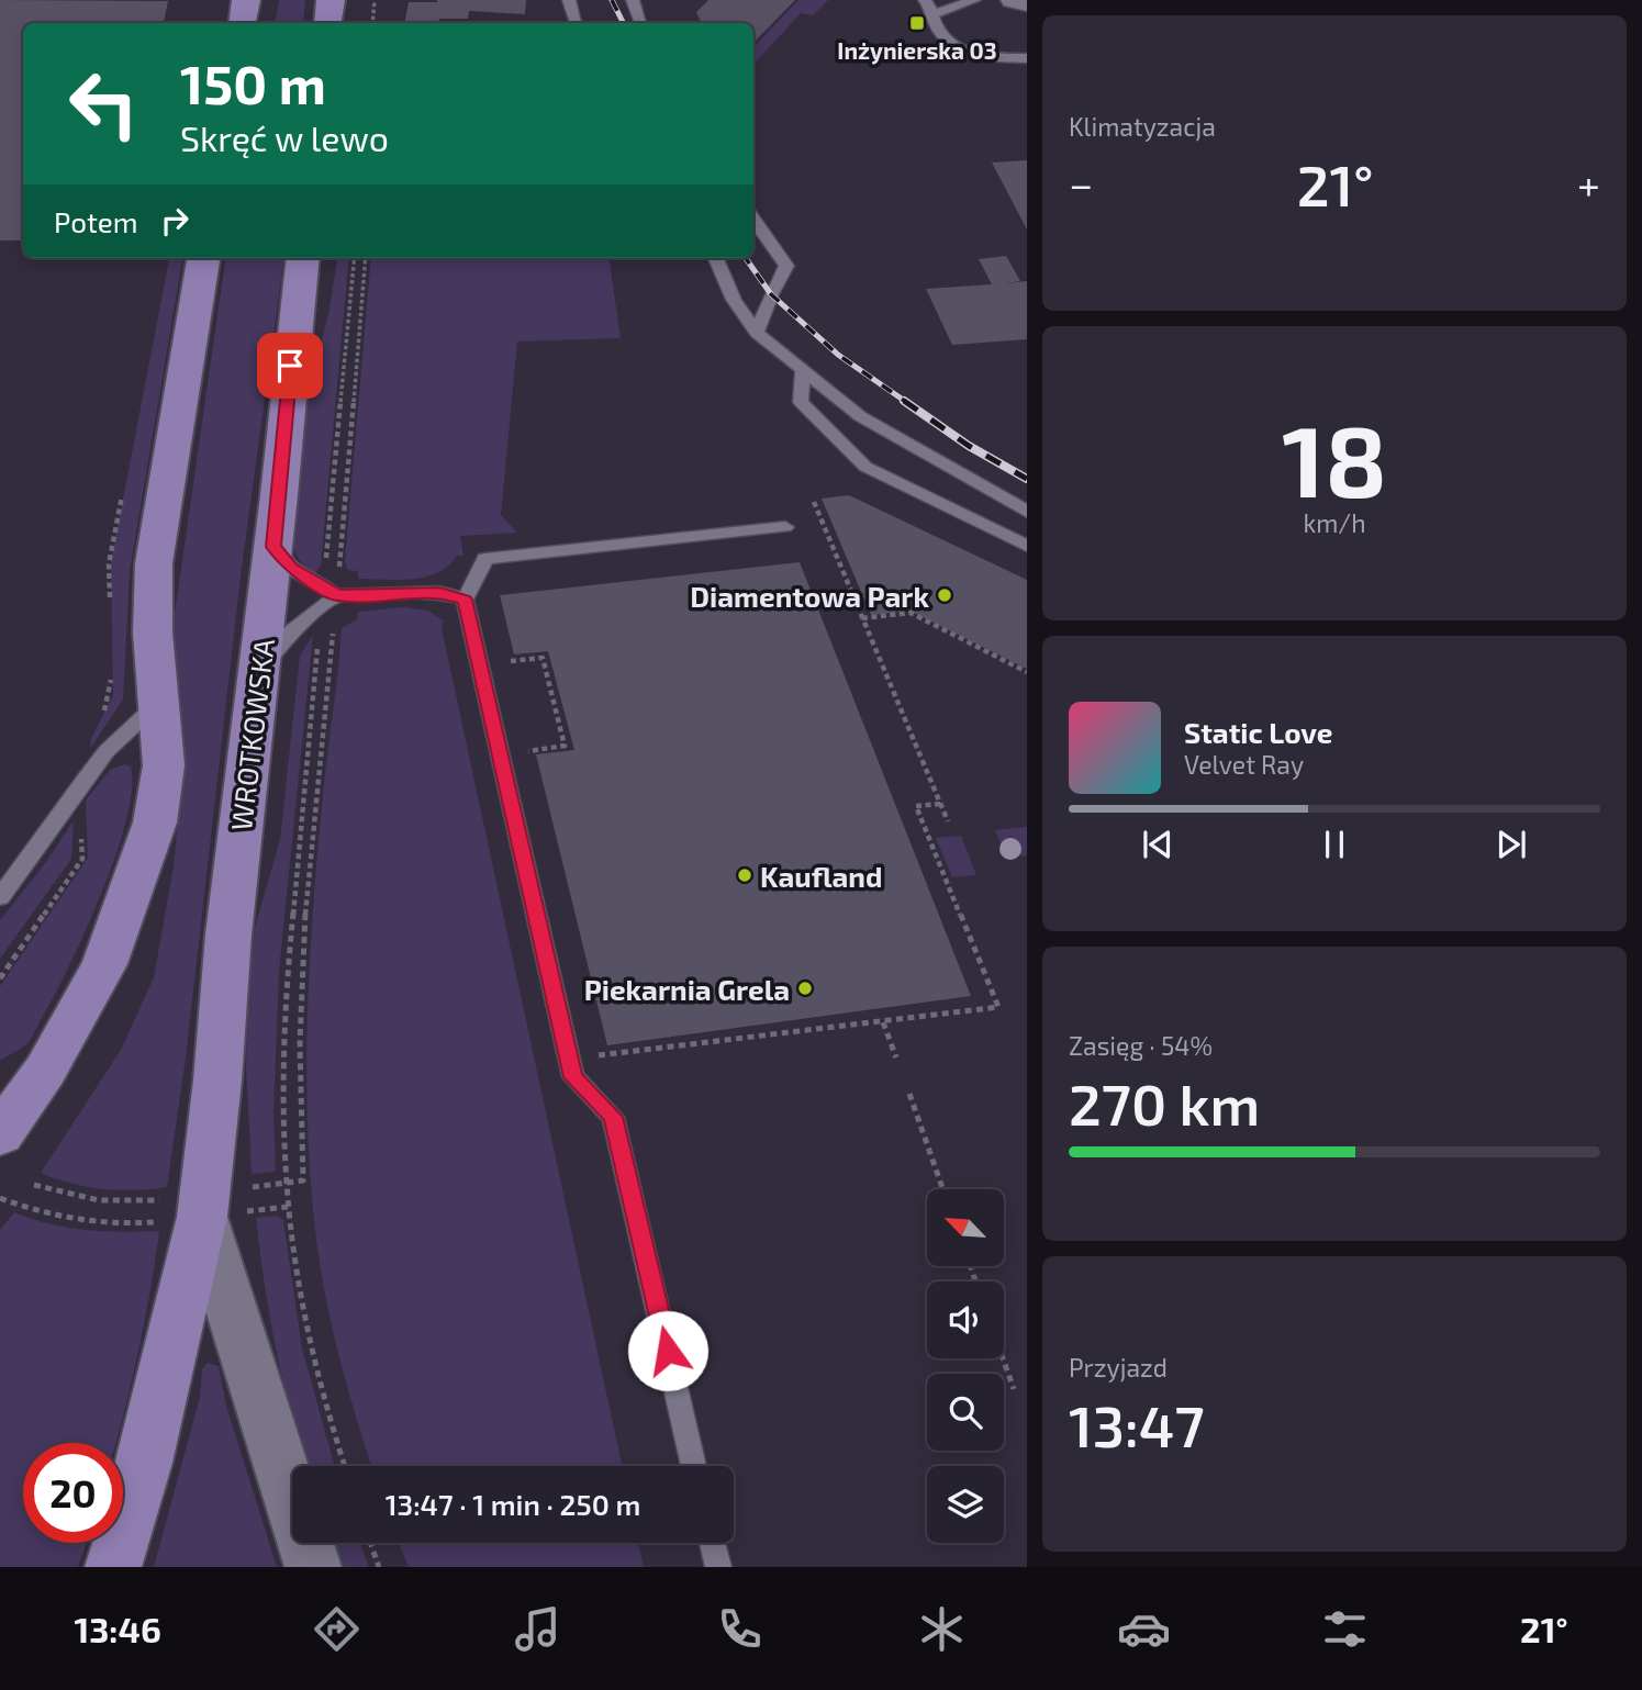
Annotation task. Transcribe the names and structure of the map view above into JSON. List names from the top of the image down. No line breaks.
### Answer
{"streets":{"main road":["WROTKOWSKA"]},"places":{"transit":["Inżynierska 03"],"other":["Diamentowa Park","Kaufland","Piekarnia Grela"]},"north":"top left","page":{"tile":["Klimatyzacja",["18","km/h"],["Zasięg · 54%","270 km"],["Przyjazd","13:47"]],"turn":["150 m","Skręć w lewo"],"heat":["−","21°","+"],"then":"Potem","song":["Static Love","Velvet Ray"],"limit":"20","trip":"13:47 · 1 min · 250 m","tabs":["13:46","21°"]}}
